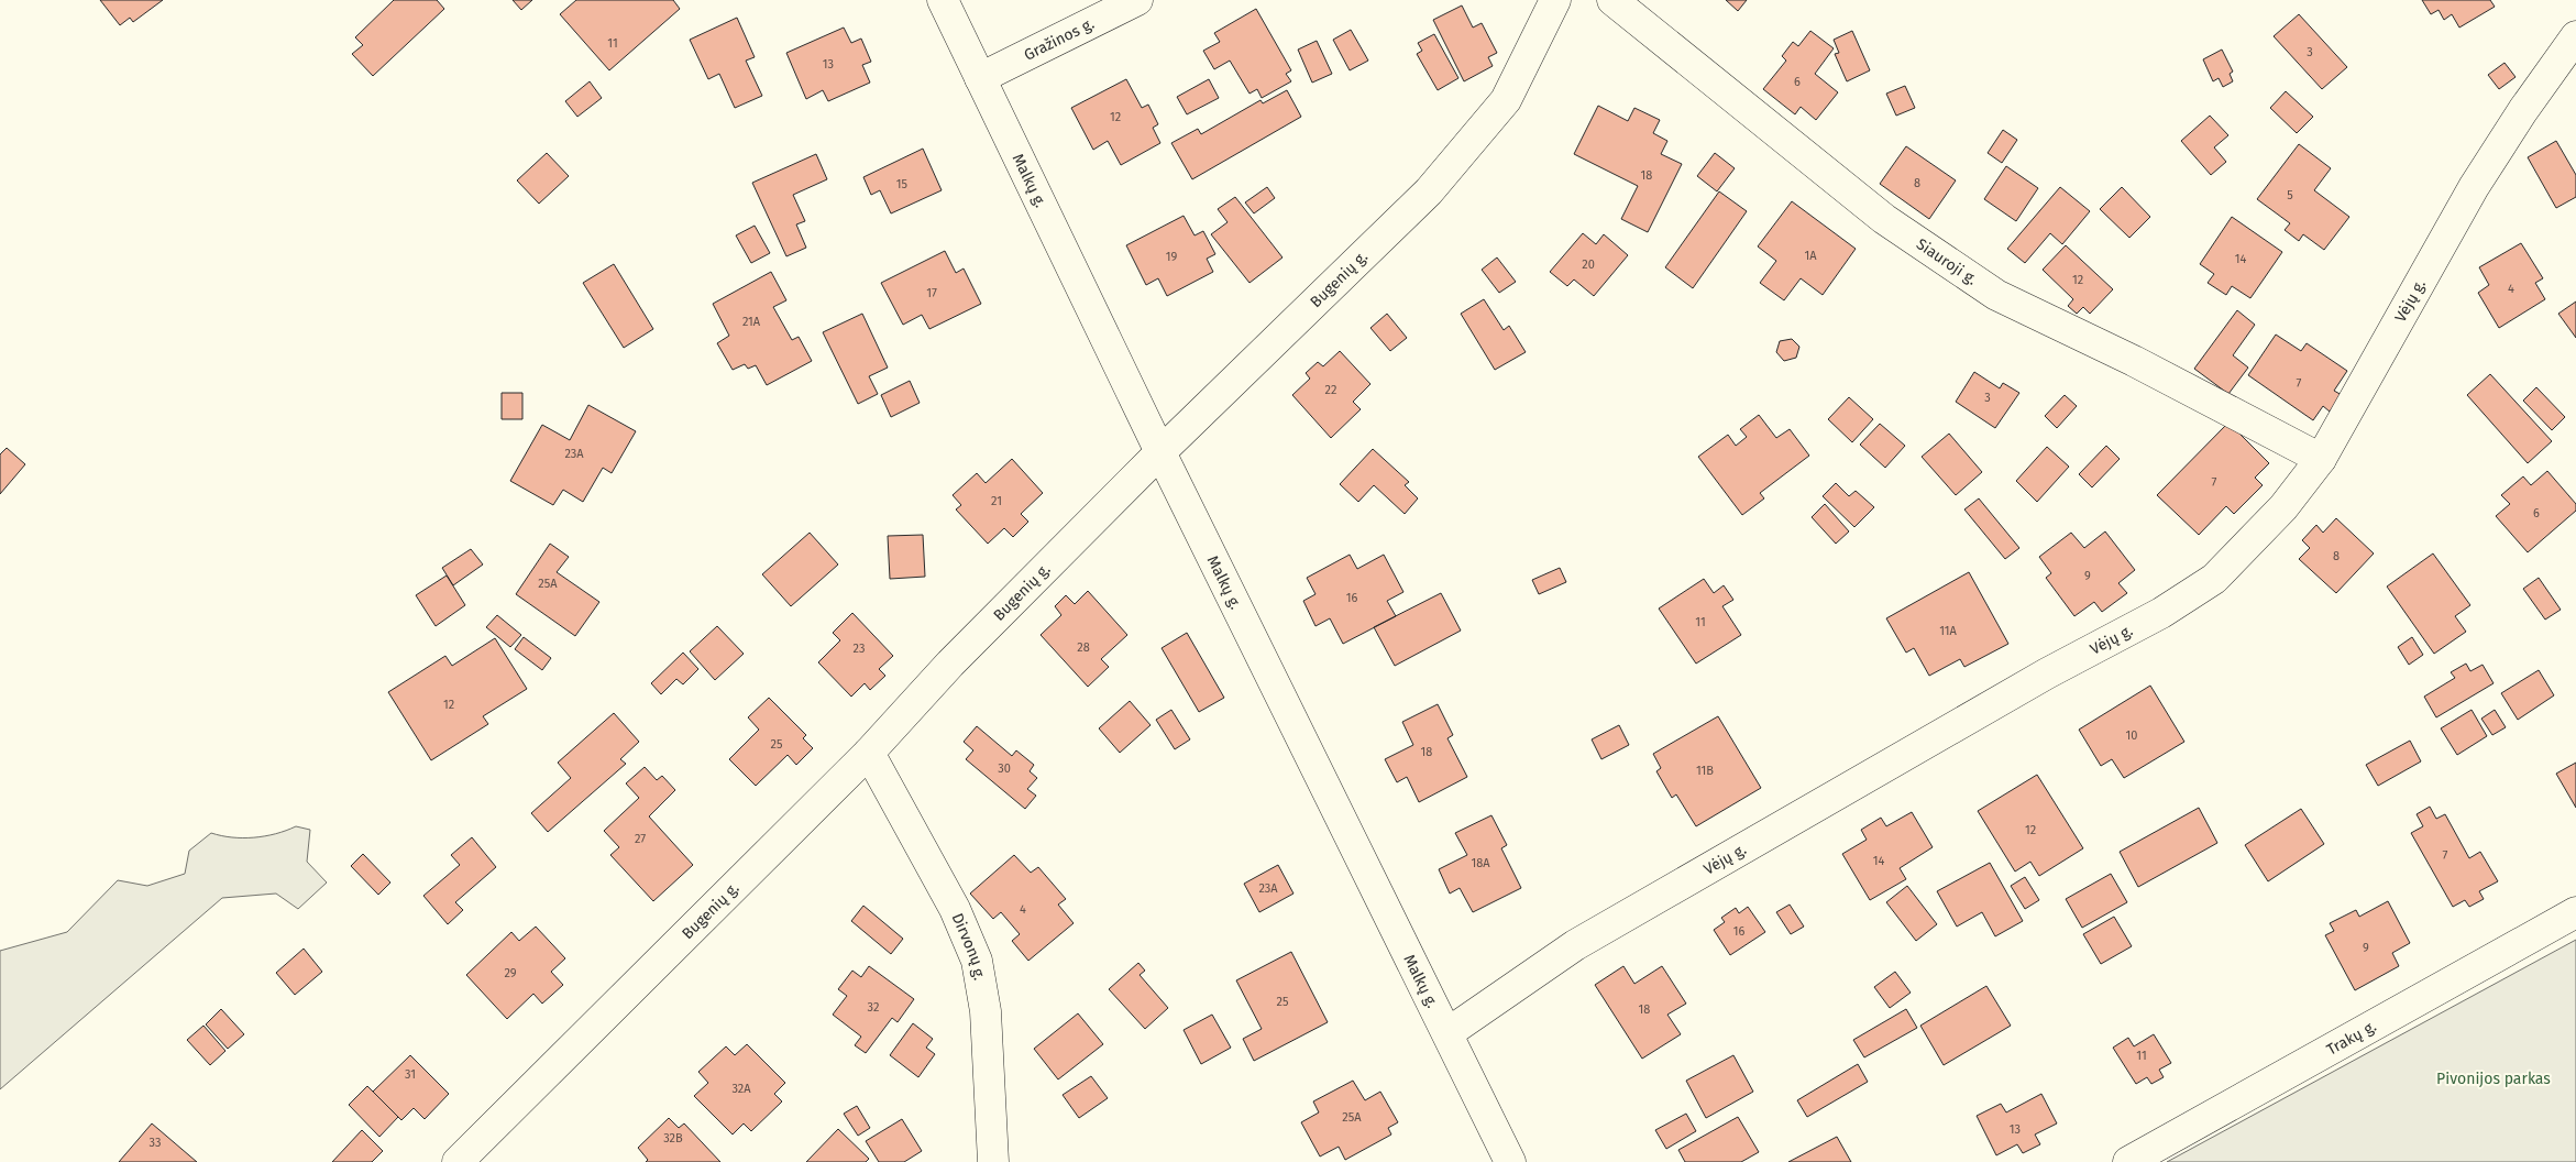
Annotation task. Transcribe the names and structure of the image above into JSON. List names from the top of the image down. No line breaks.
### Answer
{"streets":{"street":["Gražinos g.","Malkų g.","Siauroji g.","Bugenių g.","Vėjų g.","Dirvonų g.","Trakų g."]},"crossings":[["Gražinos g.","Malkų g."],["Malkų g.","Bugenių g."],["Malkų g.","Vėjų g."],["Siauroji g.","Vėjų g."],["Bugenių g.","Dirvonų g."]],"parks":["Pivonijos parkas"],"house_numbers":["11","3","13","6","12","18","8","15","5","1A","19","14","20","12","4","17","21A","7","22","3","23A","7","21","6","8","9","25A","16","11","11A","28","23","12","10","25","18","30","11B","12","27","7","14","18A","23A","4","16","9","29","25","32","18","11","31","32A","25A","13","32B","33"]}
